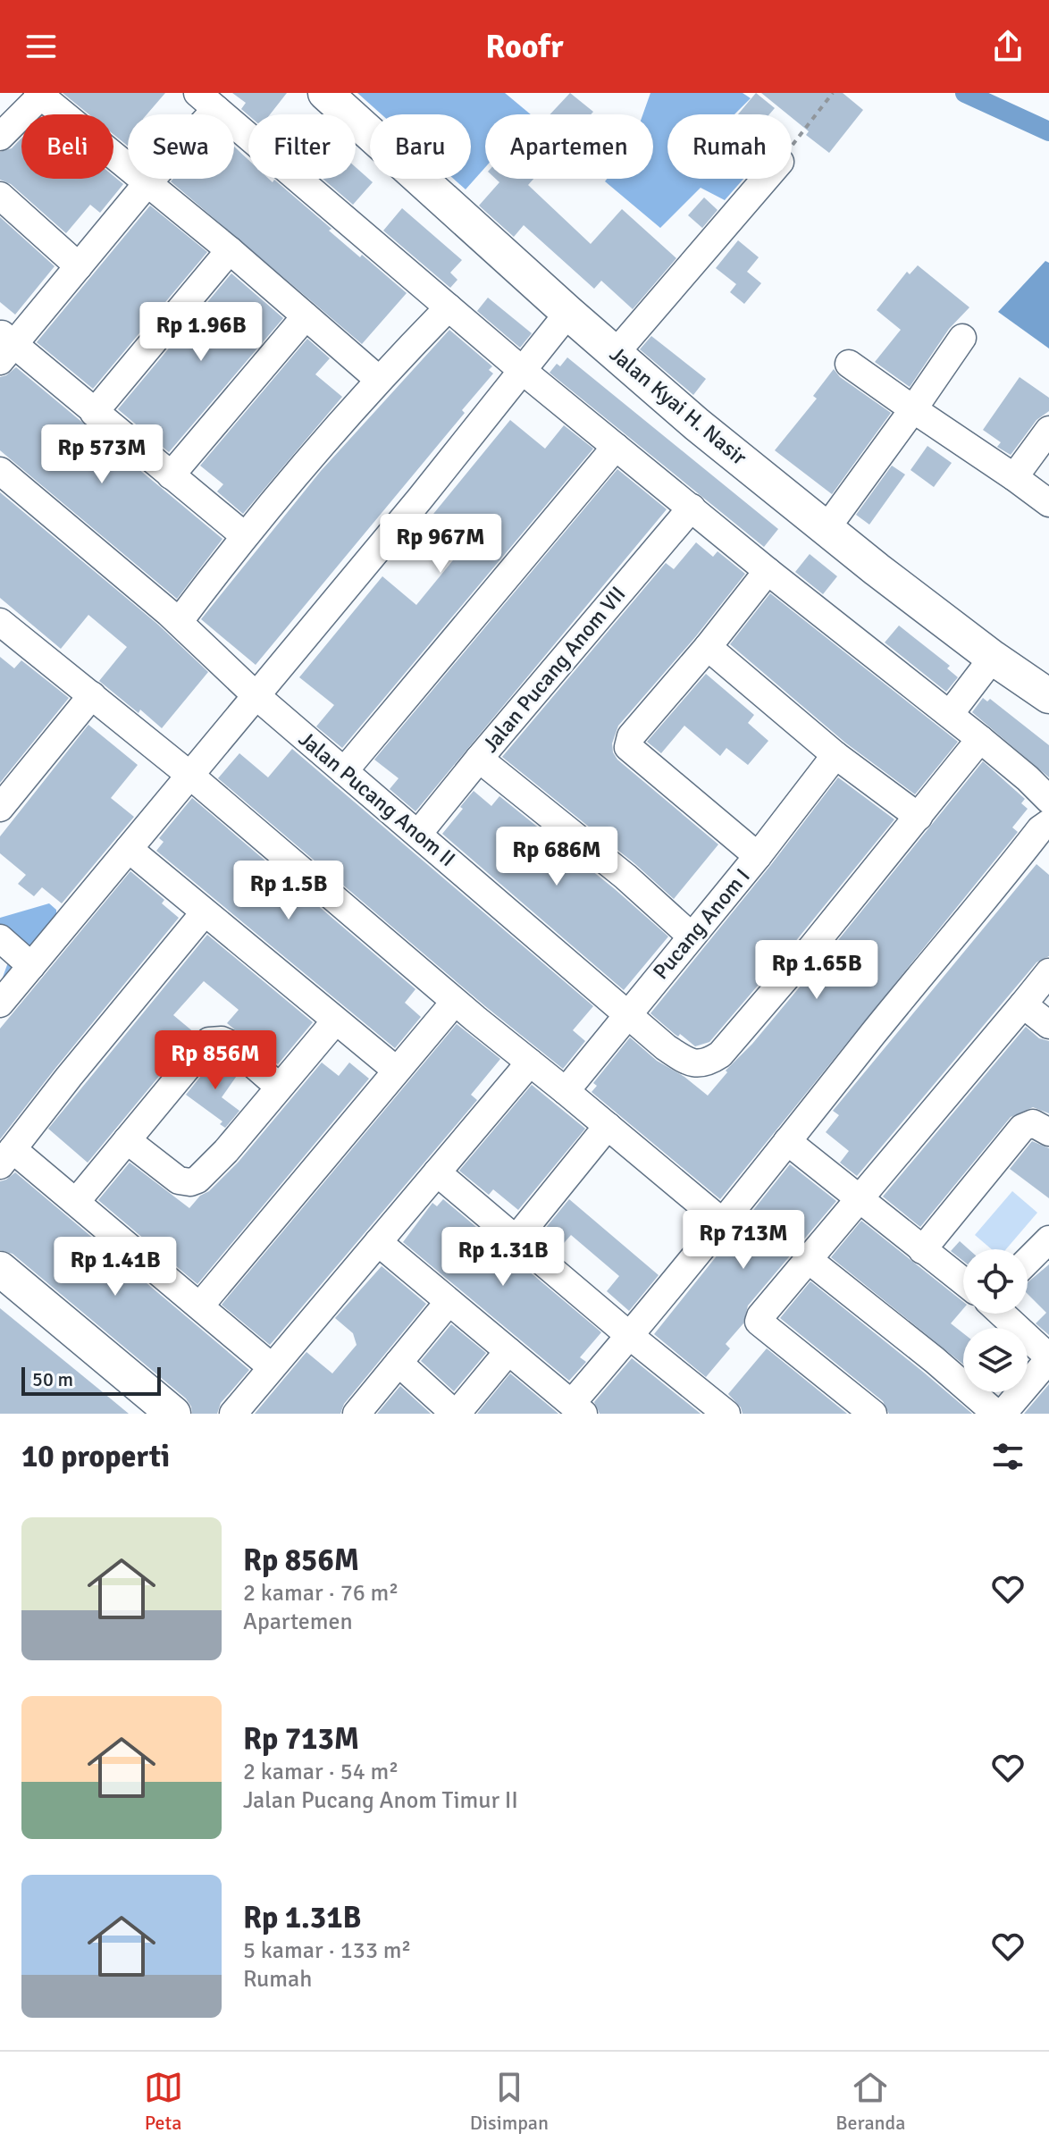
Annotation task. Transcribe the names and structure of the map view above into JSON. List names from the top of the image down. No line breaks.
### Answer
{"streets":{"main road":["Jalan Kyai H. Nasir"],"street":["Jalan Pucang Anom VII","Jalan Pucang Anom II","Pucang Anom I"]},"crossings":[["Jalan Pucang Anom VII","Jalan Pucang Anom II"],["Jalan Pucang Anom II","Pucang Anom I"]],"scale_bar":"50 m","page":{"header":"Roofr","chip":["Beli","Sewa","Filter","Baru","Apartemen","Rumah"],"price":["Rp 1.96B","Rp 573M","Rp 967M","Rp 686M","Rp 1.5B","Rp 1.65B","Rp 856M","Rp 713M","Rp 1.31B","Rp 1.41B"],"scale":"50 m","heading":"10 properti","list":[{"name":"Rp 856M","note":"2 kamar · 76 m² · Apartemen"},{"name":"Rp 713M","note":"2 kamar · 54 m² · Jalan Pucang Anom Timur II"},{"name":"Rp 1.31B","note":"5 kamar · 133 m² · Rumah"}],"tabs":["Peta","Disimpan","Beranda"]}}
